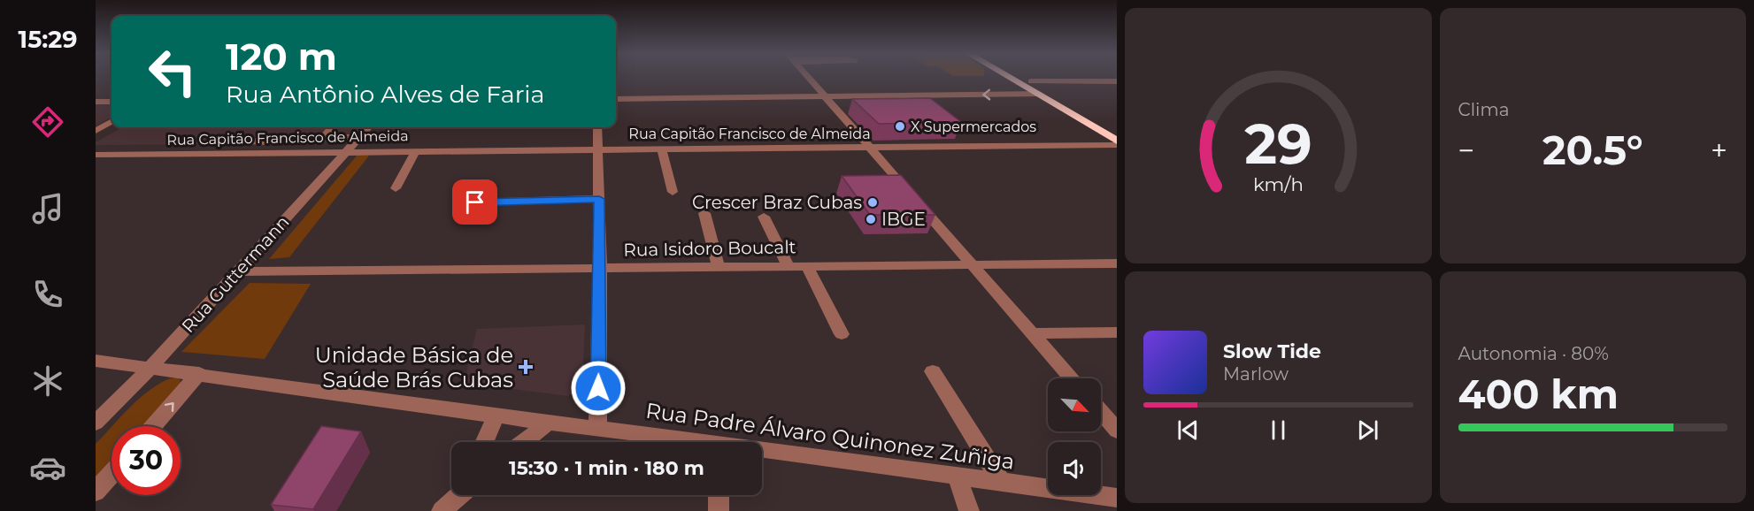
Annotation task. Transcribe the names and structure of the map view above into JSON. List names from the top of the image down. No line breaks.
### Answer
{"streets":{"street":["Rua Capitão Francisco de Almeida","Rua Isidoro Boucalt","Rua Guttermann","Rua Padre Álvaro Quinonez Zuñiga"]},"crossings":[["Rua Capitão Francisco de Almeida","Rua Guttermann"],["Rua Isidoro Boucalt","Rua Guttermann"],["Rua Guttermann","Rua Padre Álvaro Quinonez Zuñiga"]],"places":{"other":["X Supermercados","Crescer Braz Cubas","IBGE"],"health":["Unidade Básica de Saúde Brás Cubas"]},"north":"bottom right","page":{"tabs":"15:29","tile":["Clima",["Autonomia · 80%","400 km"]],"turn":["120 m","Rua Antônio Alves de Faria"],"heat":["−","20.5°","+"],"song":["Slow Tide","Marlow"],"limit":"30","trip":"15:30 · 1 min · 180 m","gauge":["29","km/h"]}}
